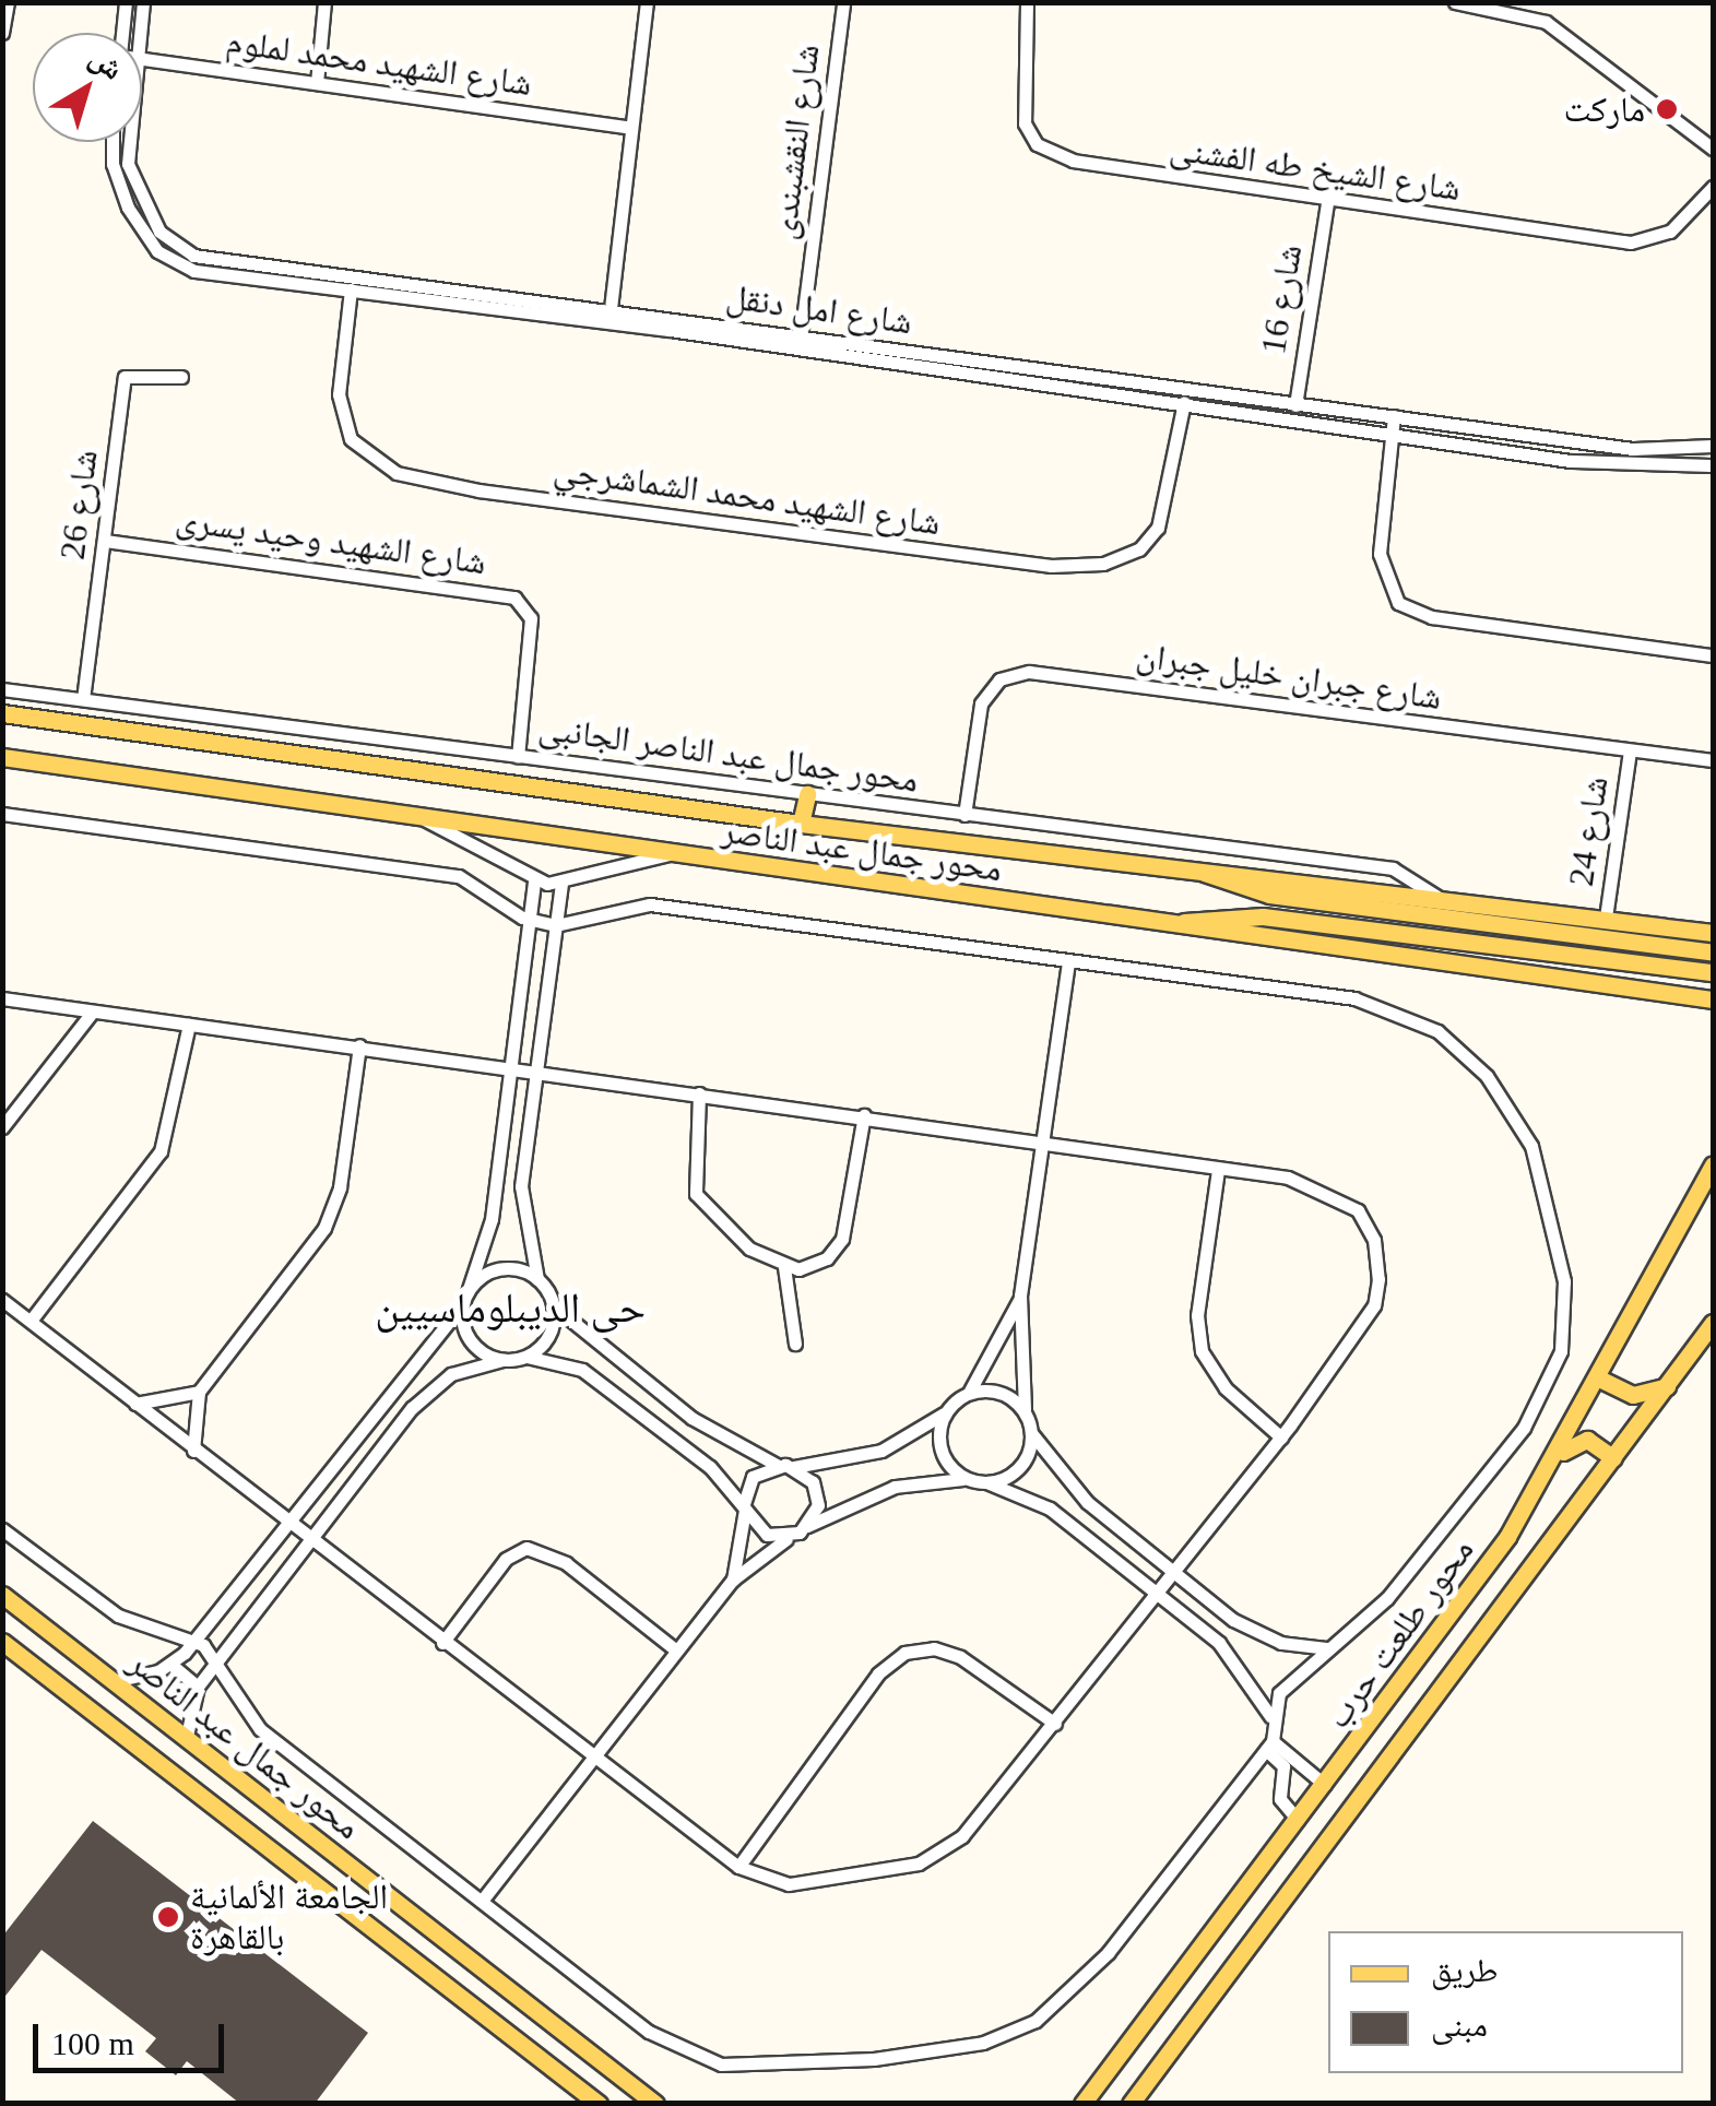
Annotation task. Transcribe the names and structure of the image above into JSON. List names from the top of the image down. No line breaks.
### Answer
{"streets":{"main road":["محور جمال عبد الناصر","محور طلعت حرب"],"street":["شارع الشهيد محمد لملوم","شارع النقشبندى","شارع الشيخ طه الفشنى","شارع 16","شارع امل دنقل","شارع الشهيد محمد الشماشرجي","شارع 26","شارع الشهيد وحيد يسرى","شارع جبران خليل جبران","محور جمال عبد الناصر الجانبى","شارع 24"]},"crossings":[["شارع النقشبندى","شارع امل دنقل"],["شارع الشيخ طه الفشنى","شارع 16"],["شارع 16","شارع امل دنقل"],["شارع امل دنقل","شارع الشهيد محمد الشماشرجي"],["شارع 26","شارع الشهيد وحيد يسرى"],["شارع 26","محور جمال عبد الناصر الجانبى"],["شارع الشهيد وحيد يسرى","محور جمال عبد الناصر الجانبى"],["شارع جبران خليل جبران","محور جمال عبد الناصر الجانبى"],["شارع جبران خليل جبران","شارع 24"],["محور جمال عبد الناصر الجانبى","محور جمال عبد الناصر"],["شارع 24","محور جمال عبد الناصر"]],"districts":["حى الديبلوماسيين"],"places":["ماركت","الجامعة الألمانية بالقاهرة"],"legend":["طريق","مبنى"],"scale_bar":"100 m","north":"top right"}
